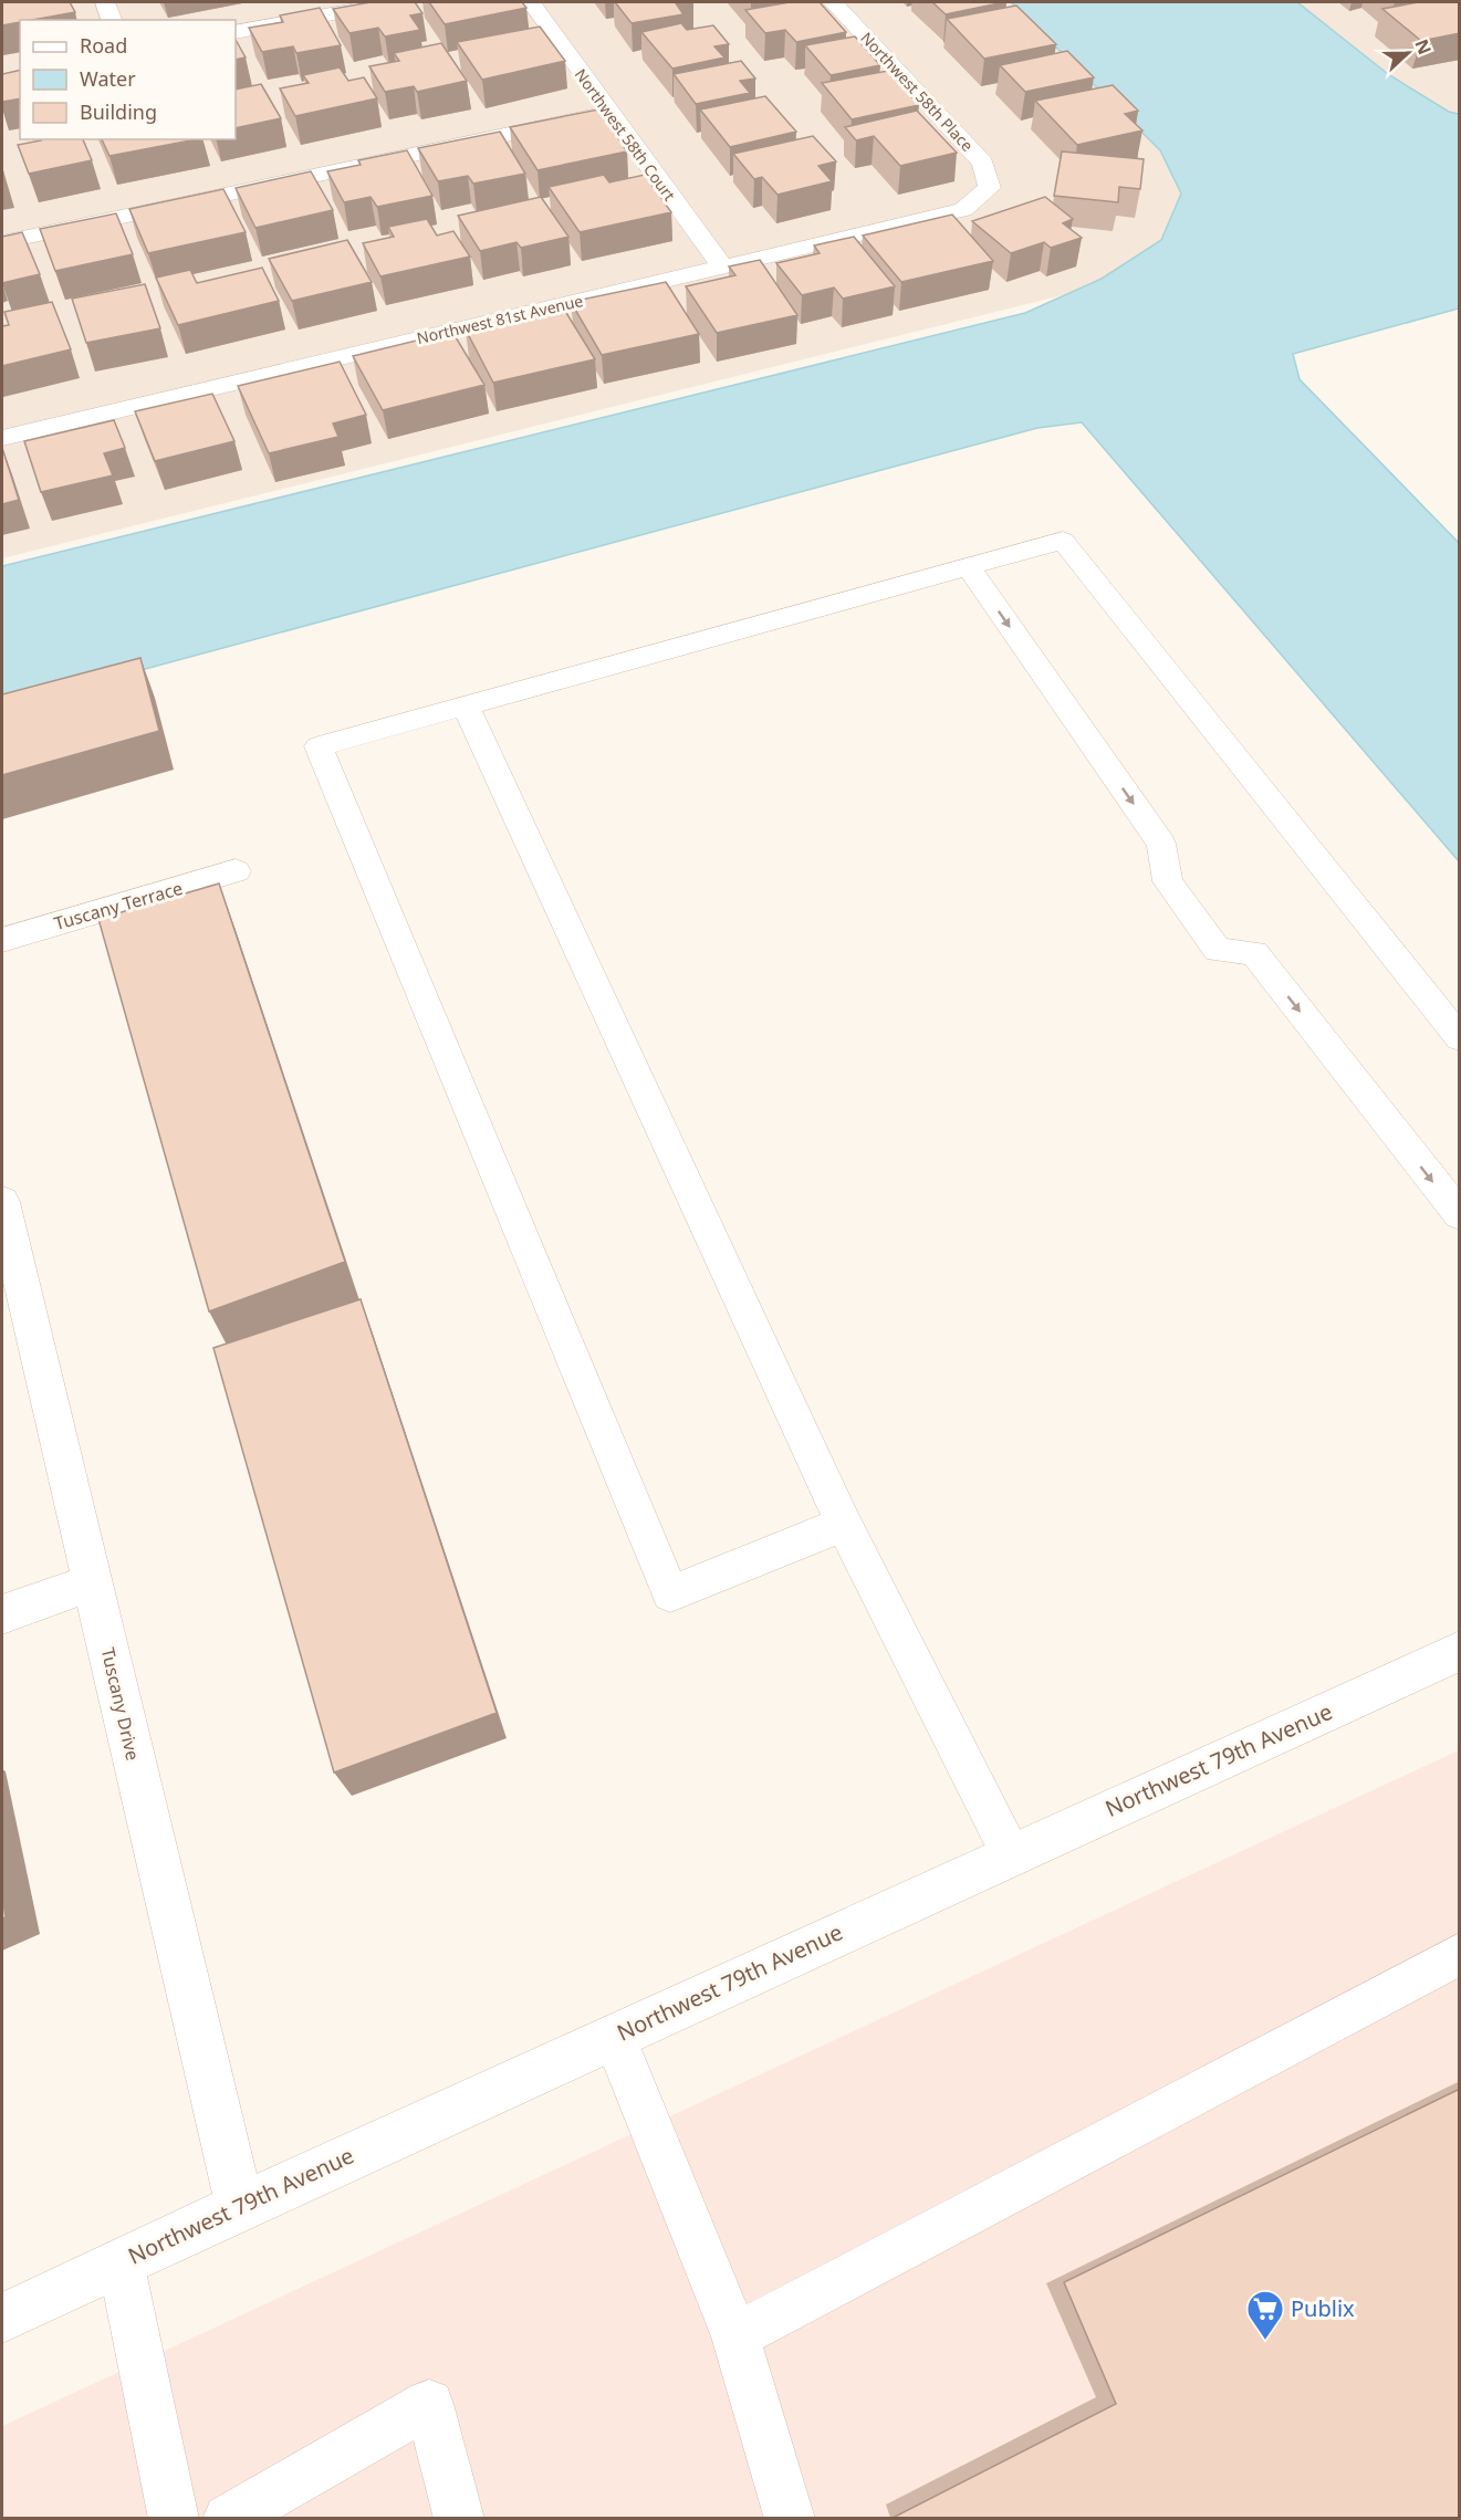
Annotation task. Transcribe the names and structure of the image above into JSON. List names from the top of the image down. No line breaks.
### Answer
{"streets":{"street":["Northwest 58th Place","Northwest 58th Court","Northwest 81st Avenue","Tuscany Terrace","Tuscany Drive","Northwest 79th Avenue"]},"crossings":[["Northwest 58th Place","Northwest 81st Avenue"],["Northwest 58th Court","Northwest 81st Avenue"],["Tuscany Drive","Northwest 79th Avenue"]],"places":{"supermarket":["Publix"]},"legend":["Road","Water","Building"],"north":"right"}
